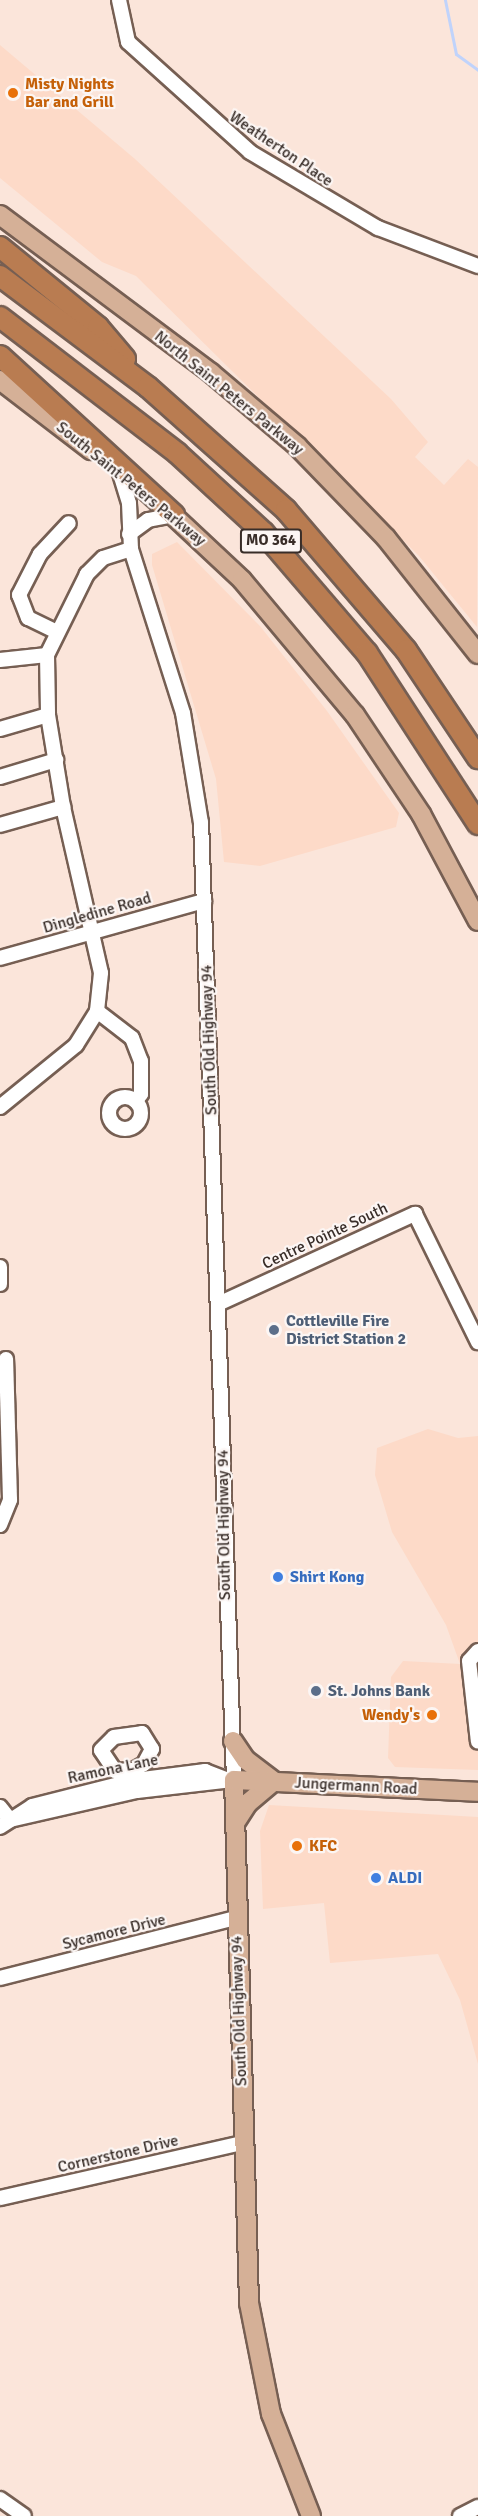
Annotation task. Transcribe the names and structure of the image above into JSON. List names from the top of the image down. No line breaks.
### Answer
{"streets":{"highway":["MO 364"],"main road":["North Saint Peters Parkway","South Saint Peters Parkway","South Old Highway 94","Jungermann Road"],"street":["Weatherton Place","Dingledine Road","Centre Pointe South","Ramona Lane","Sycamore Drive","Cornerstone Drive"]},"crossings":[["South Saint Peters Parkway","South Old Highway 94"],["Dingledine Road","South Old Highway 94"],["South Old Highway 94","Centre Pointe South"],["South Old Highway 94","Ramona Lane"],["South Old Highway 94","Jungermann Road"],["South Old Highway 94","Sycamore Drive"],["South Old Highway 94","Cornerstone Drive"],["Ramona Lane","Jungermann Road"]],"places":["Misty Nights Bar and Grill","Cottleville Fire District Station 2","Shirt Kong","St. Johns Bank","Wendy's","KFC","ALDI"]}
